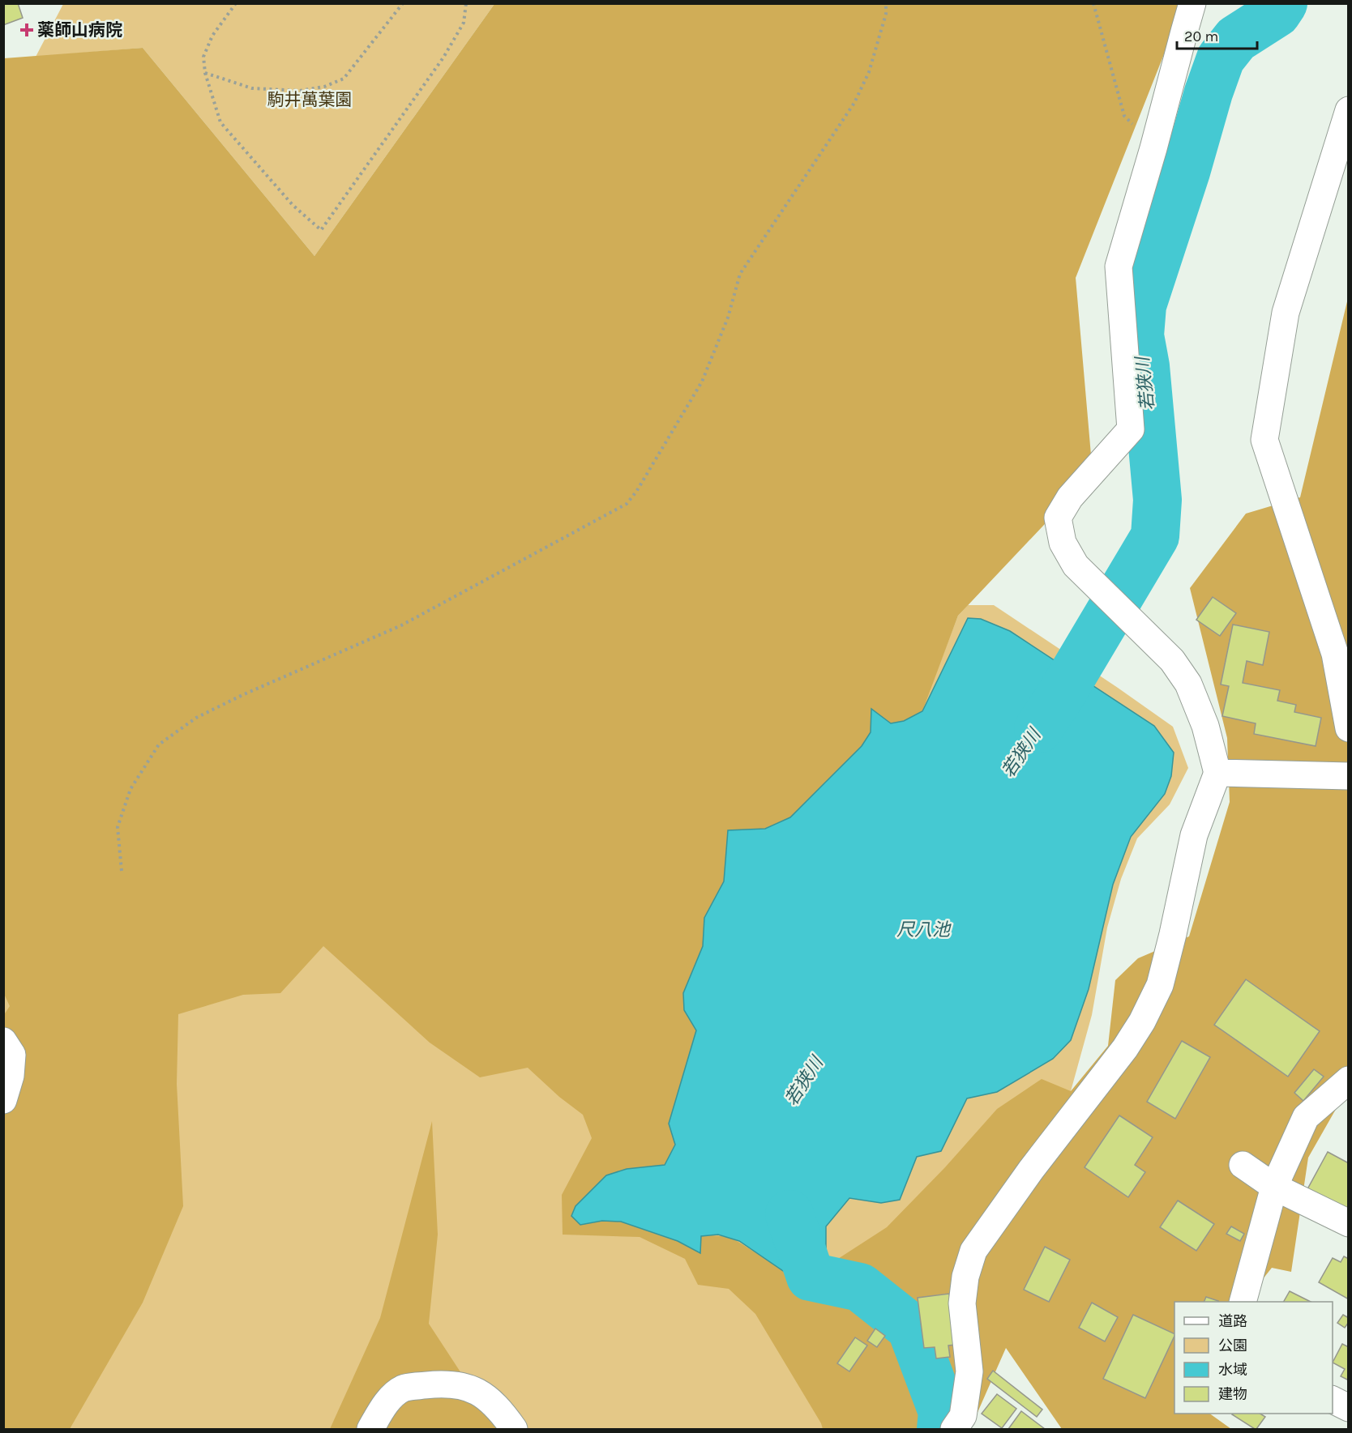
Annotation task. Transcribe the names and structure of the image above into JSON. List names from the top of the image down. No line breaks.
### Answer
{"water":["若狭川","尺八池"],"parks":["駒井萬葉園"],"places":{"health":["薬師山病院"]},"legend":["道路","公園","水域","建物"],"scale_bar":"20 m"}
